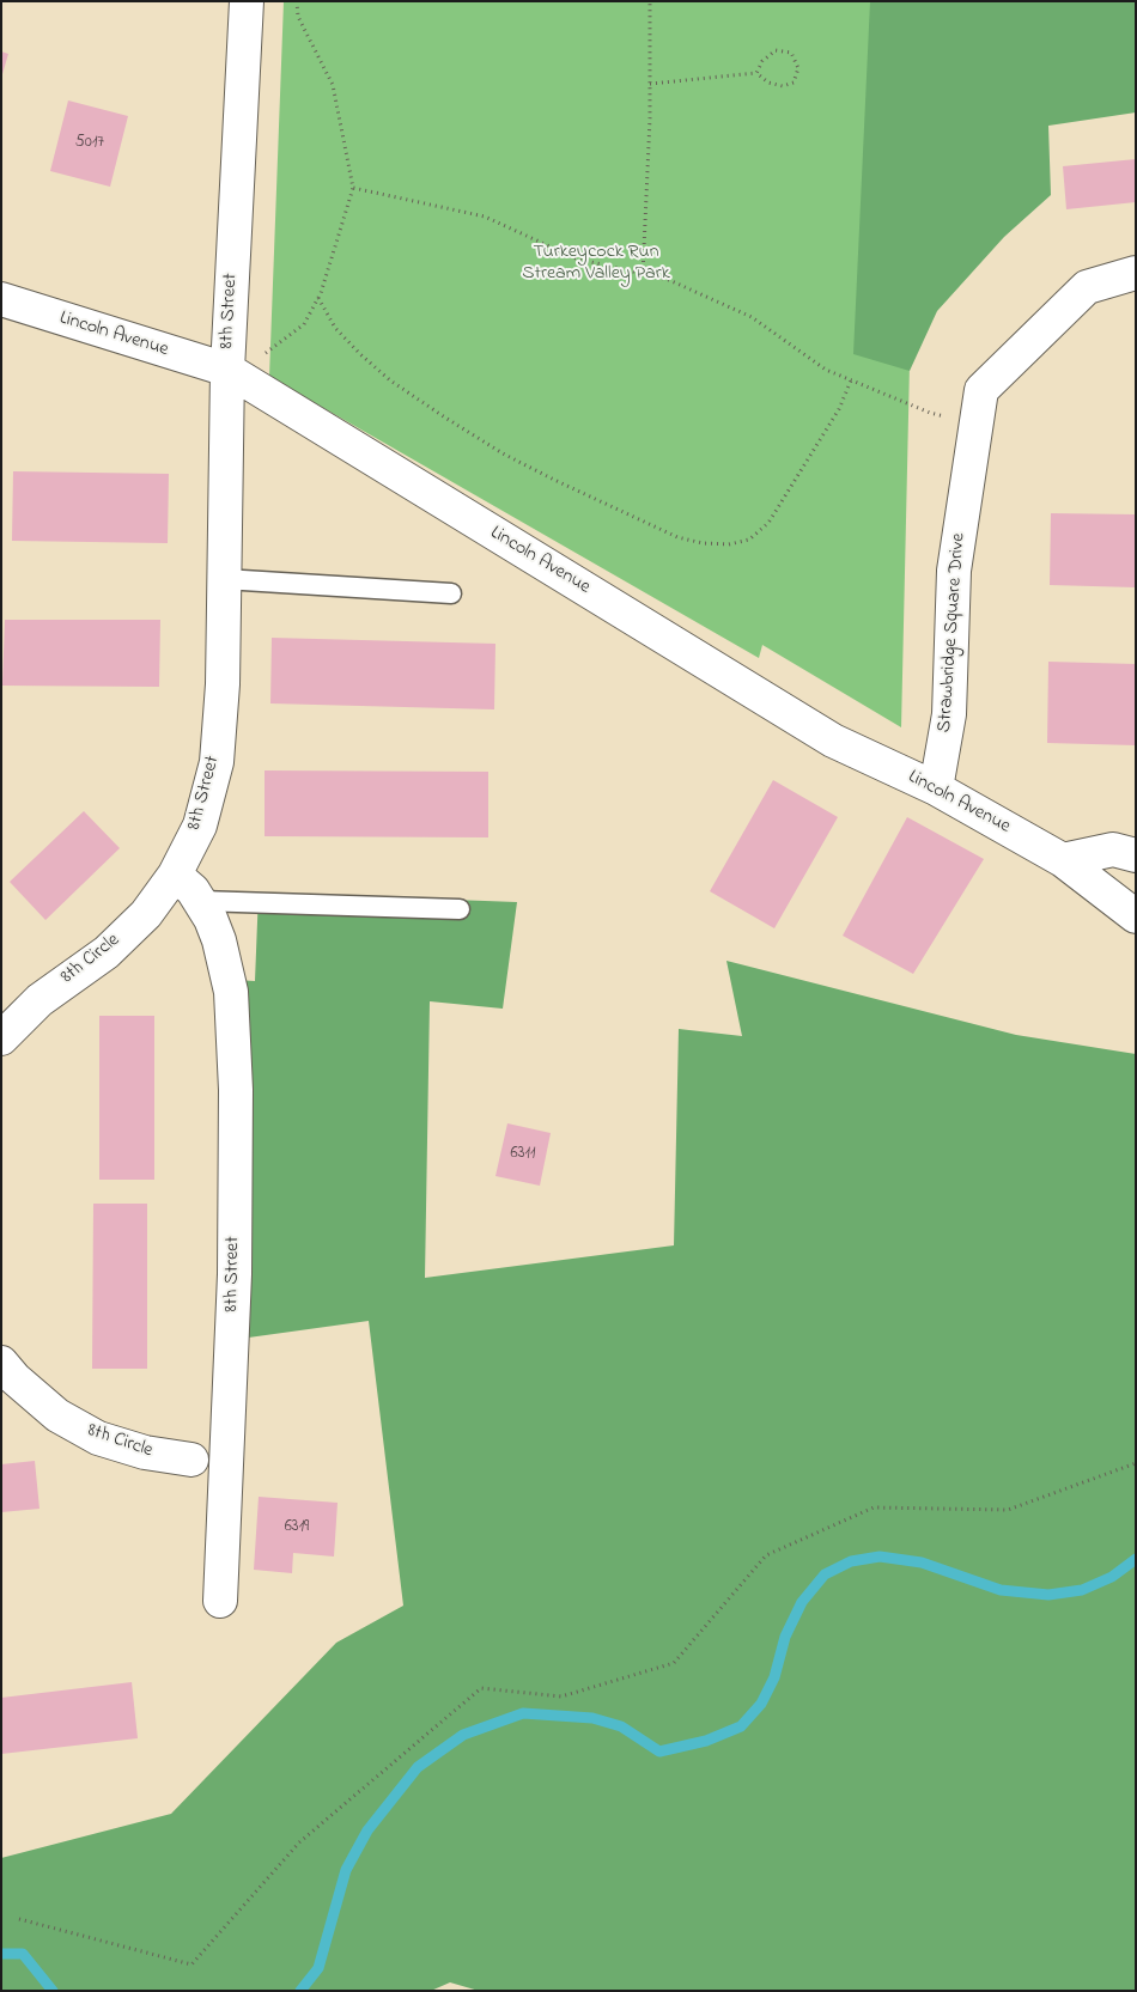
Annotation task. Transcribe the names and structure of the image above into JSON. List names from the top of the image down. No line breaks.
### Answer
{"streets":{"street":["8th Street","Lincoln Avenue","Strawbridge Square Drive","8th Circle"]},"crossings":[["8th Street","Lincoln Avenue"],["8th Street","8th Circle"],["Lincoln Avenue","Strawbridge Square Drive"]],"parks":["Turkeycock Run Stream Valley Park"],"house_numbers":["5017","6311","6319"]}
